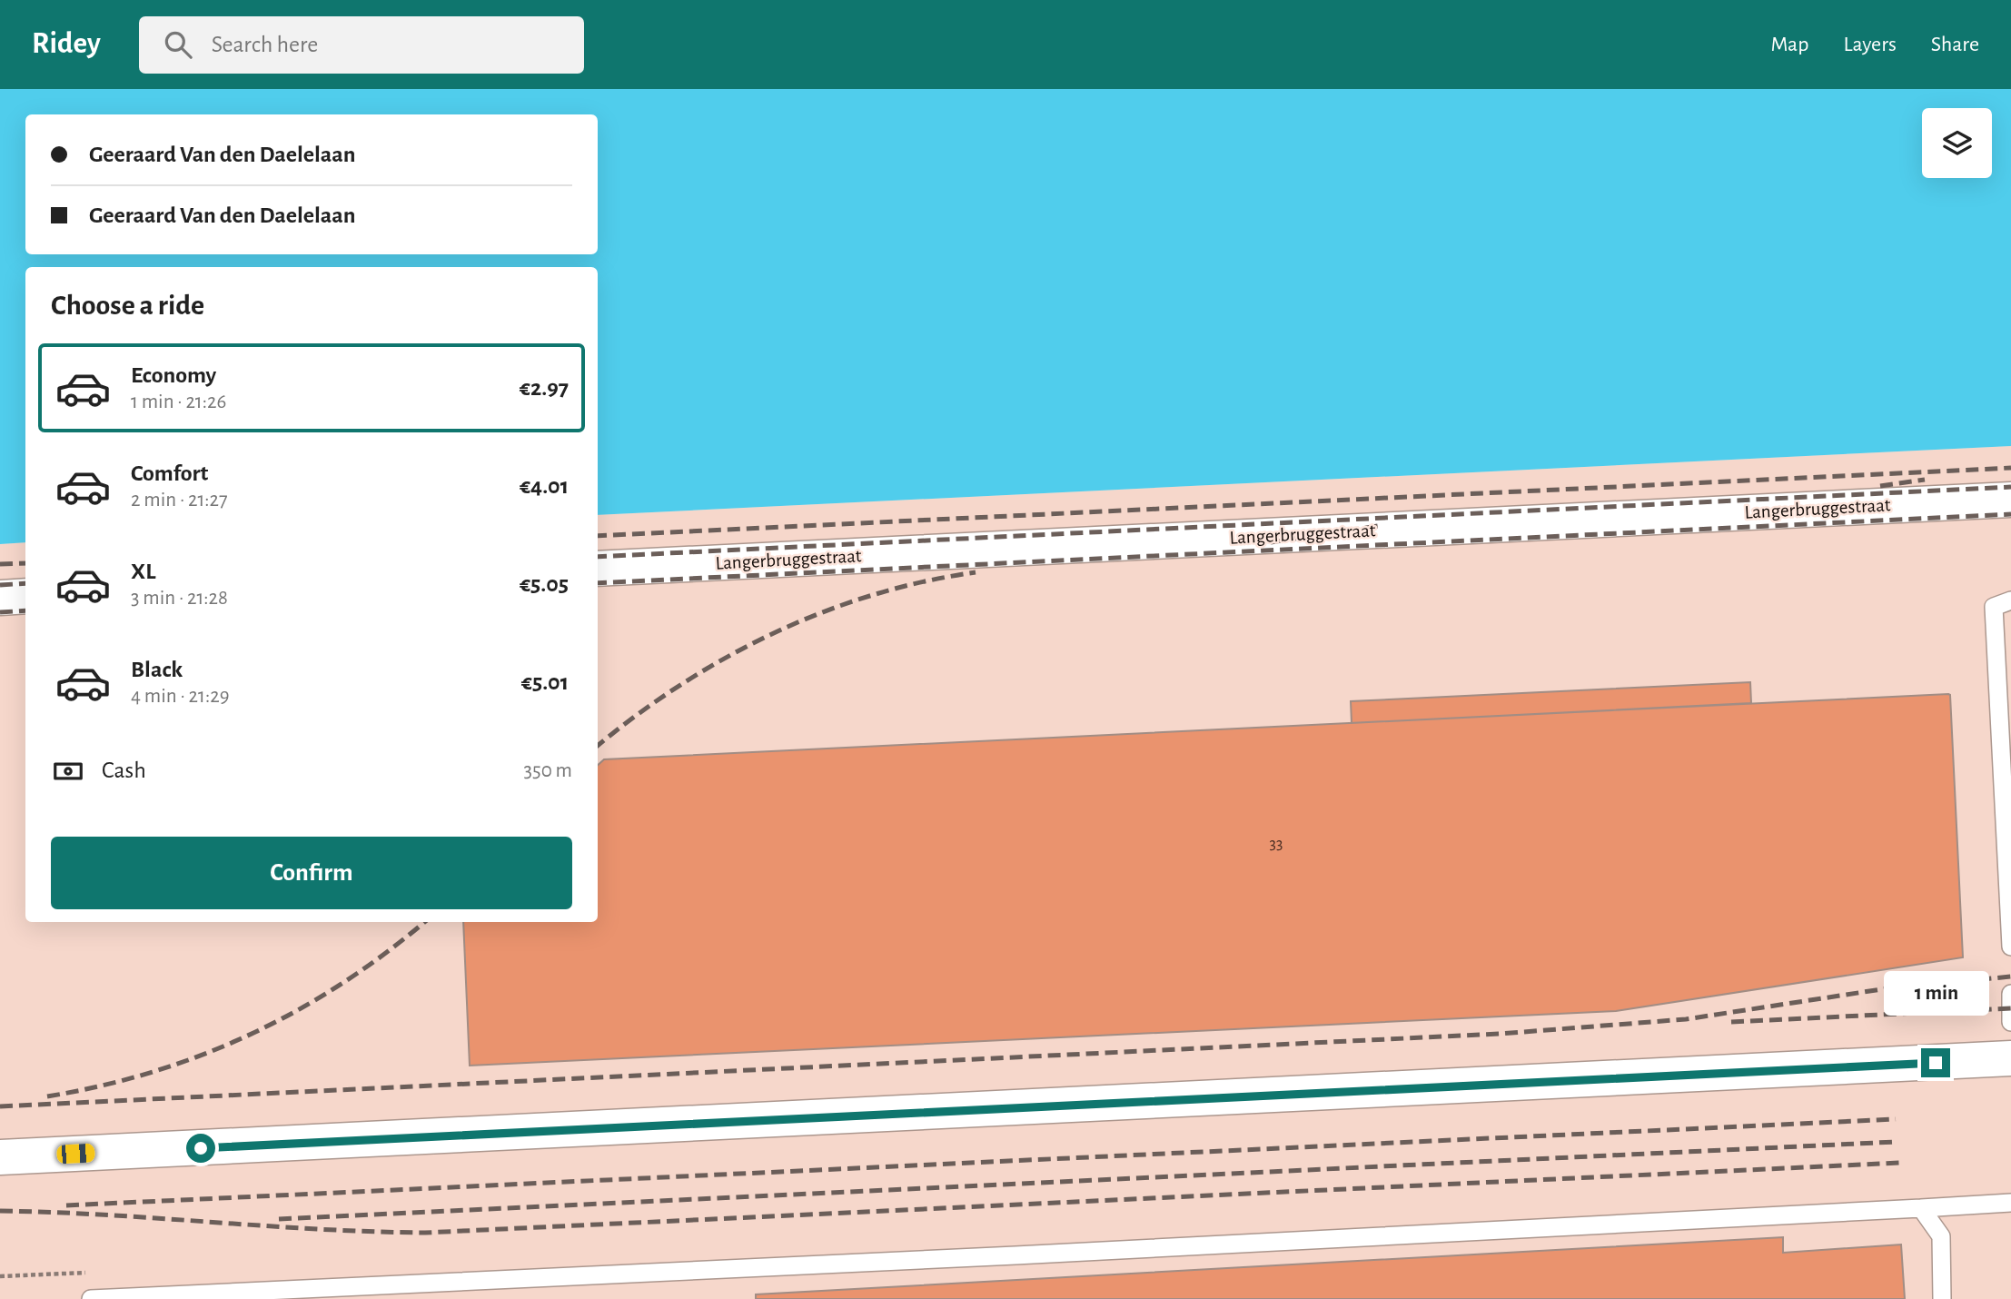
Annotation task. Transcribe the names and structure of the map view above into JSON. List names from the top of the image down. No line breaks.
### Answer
{"streets":{"street":["Langerbruggestraat"]},"house_numbers":["33"],"page":{"header":"Ridey","search":"Search here","nav":["Map","Layers","Share"],"banner":["Geeraard Van den Daelelaan","Geeraard Van den Daelelaan"],"heading":"Choose a ride","list":[{"name":"Economy","note":"1 min · 21:26","value":"€2.97"},{"name":"Comfort","note":"2 min · 21:27","value":"€4.01"},{"name":"XL","note":"3 min · 21:28","value":"€5.05"},{"name":"Black","note":"4 min · 21:29","value":"€5.01"}],"pay":["Cash","350 m"],"buttons":"Confirm","bubble":"1 min"}}
